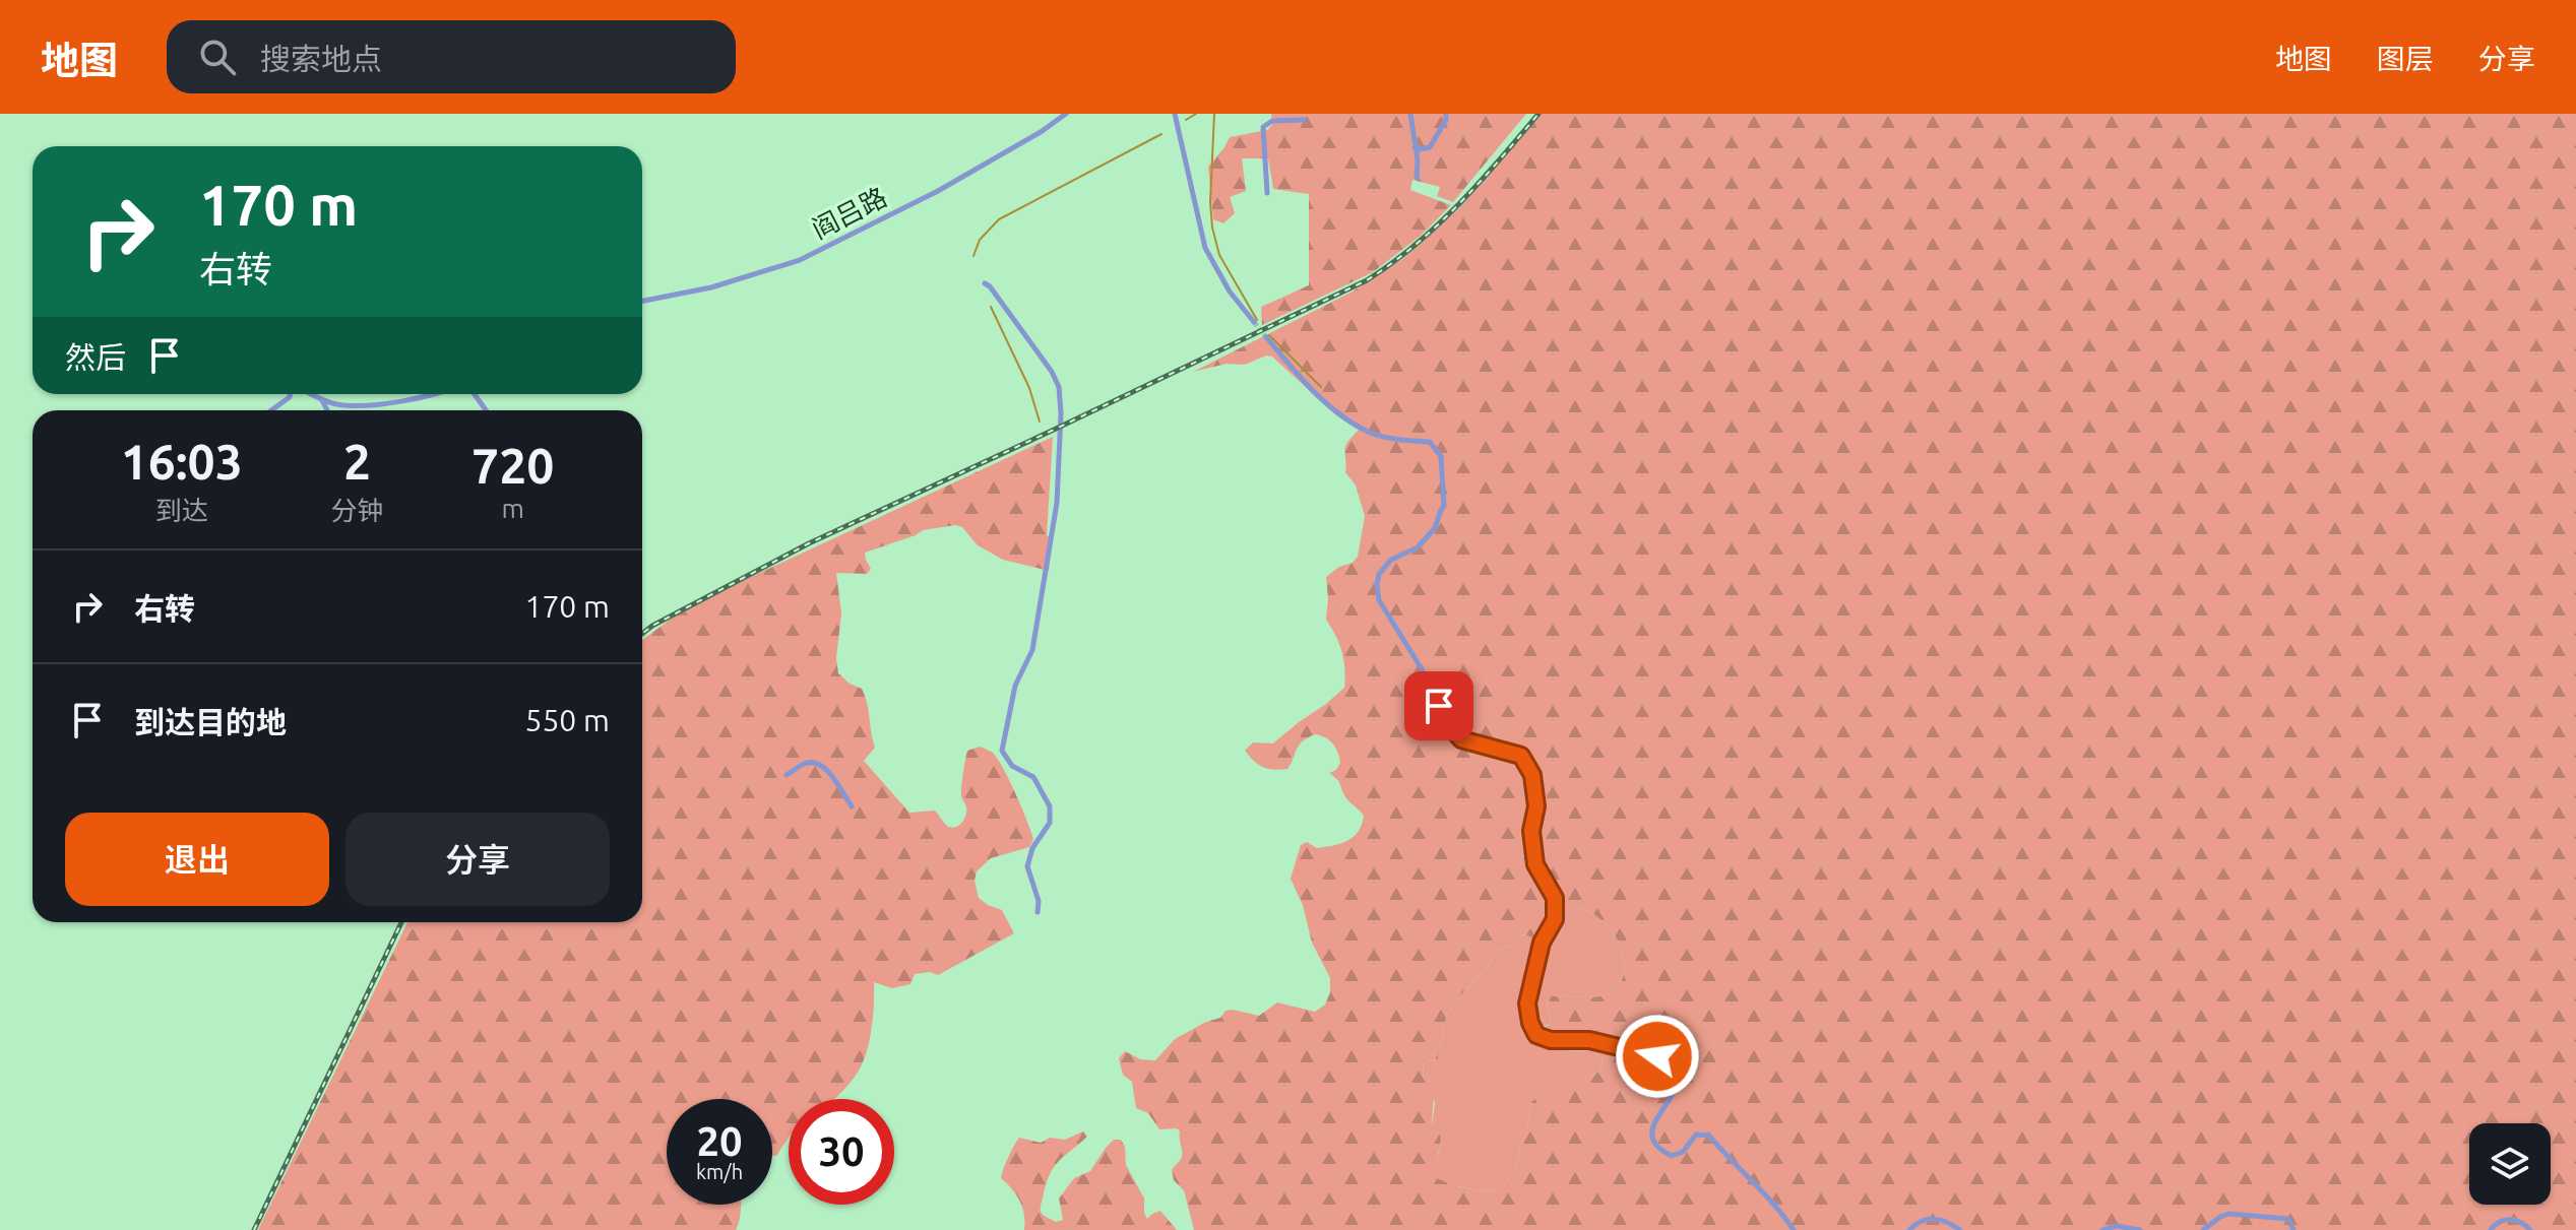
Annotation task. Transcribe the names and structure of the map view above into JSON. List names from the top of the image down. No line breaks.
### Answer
{"streets":{"street":["阎吕路"]},"page":{"header":"地图","search":"搜索地点","nav":["地图","图层","分享"],"turn":["170 m","右转"],"then":"然后","eta":["16:03","到达","2","分钟","720","m"],"list":[{"name":"右转","value":"170 m"},{"name":"到达目的地","value":"550 m"}],"buttons":["退出","分享"],"speed":"20 km/h","limit":"30"}}
